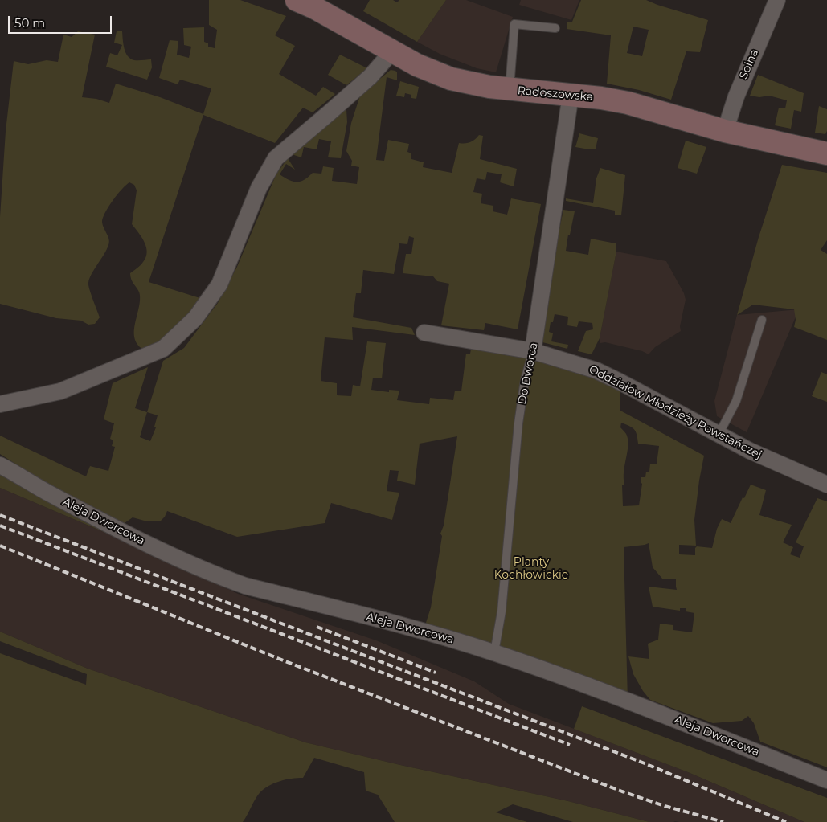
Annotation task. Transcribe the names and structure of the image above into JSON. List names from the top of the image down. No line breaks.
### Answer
{"streets":{"street":["Solna","Radoszowska","Do Dworca","Oddziałów Młodzieży Powstańczej","Aleja Dworcowa"]},"crossings":[["Solna","Radoszowska"],["Radoszowska","Do Dworca"],["Do Dworca","Oddziałów Młodzieży Powstańczej"],["Do Dworca","Aleja Dworcowa"]],"parks":["Planty Kochłowickie"],"scale_bar":"50 m"}
